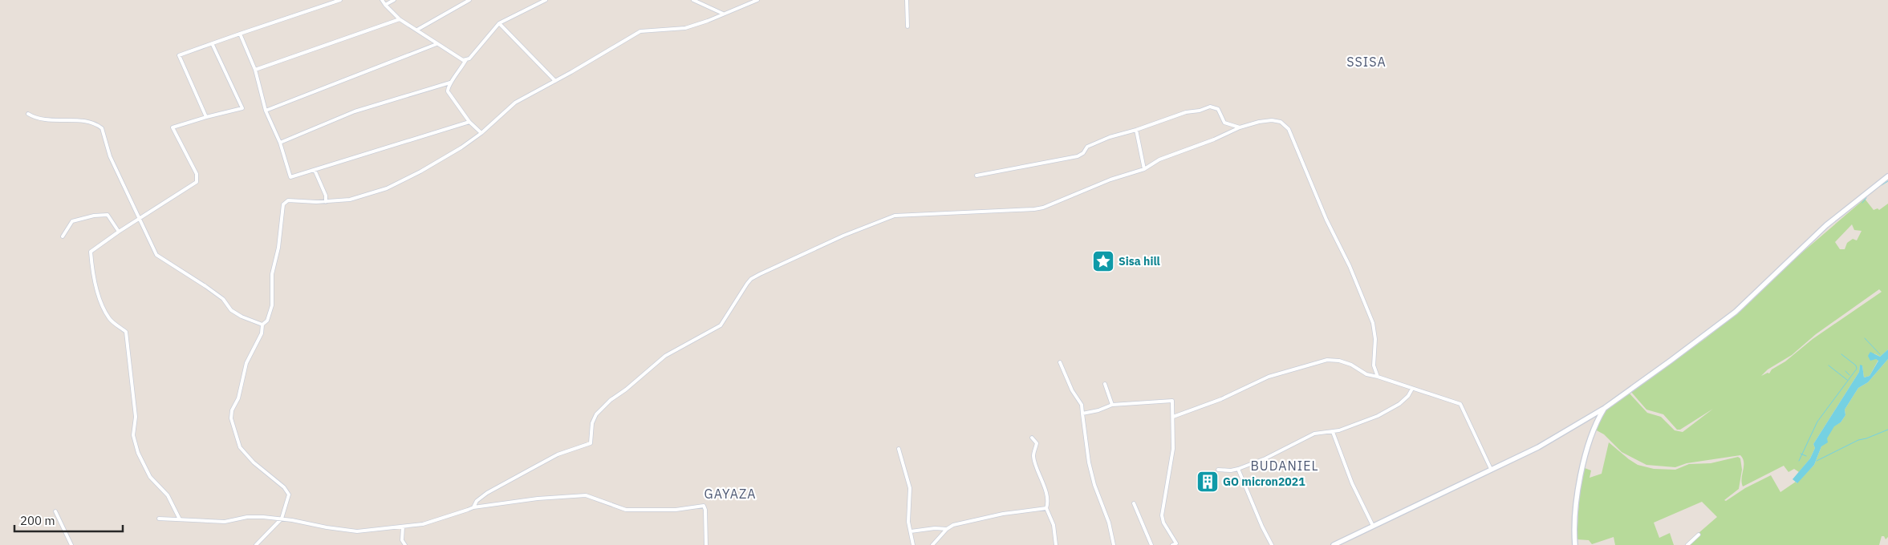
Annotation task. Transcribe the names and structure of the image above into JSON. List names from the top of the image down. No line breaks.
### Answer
{"districts":["SSISA","BUDANIEL","GAYAZA"],"places":{"place":["Sisa hill"],"building":["GO micron2021"]},"scale_bar":"200 m"}
